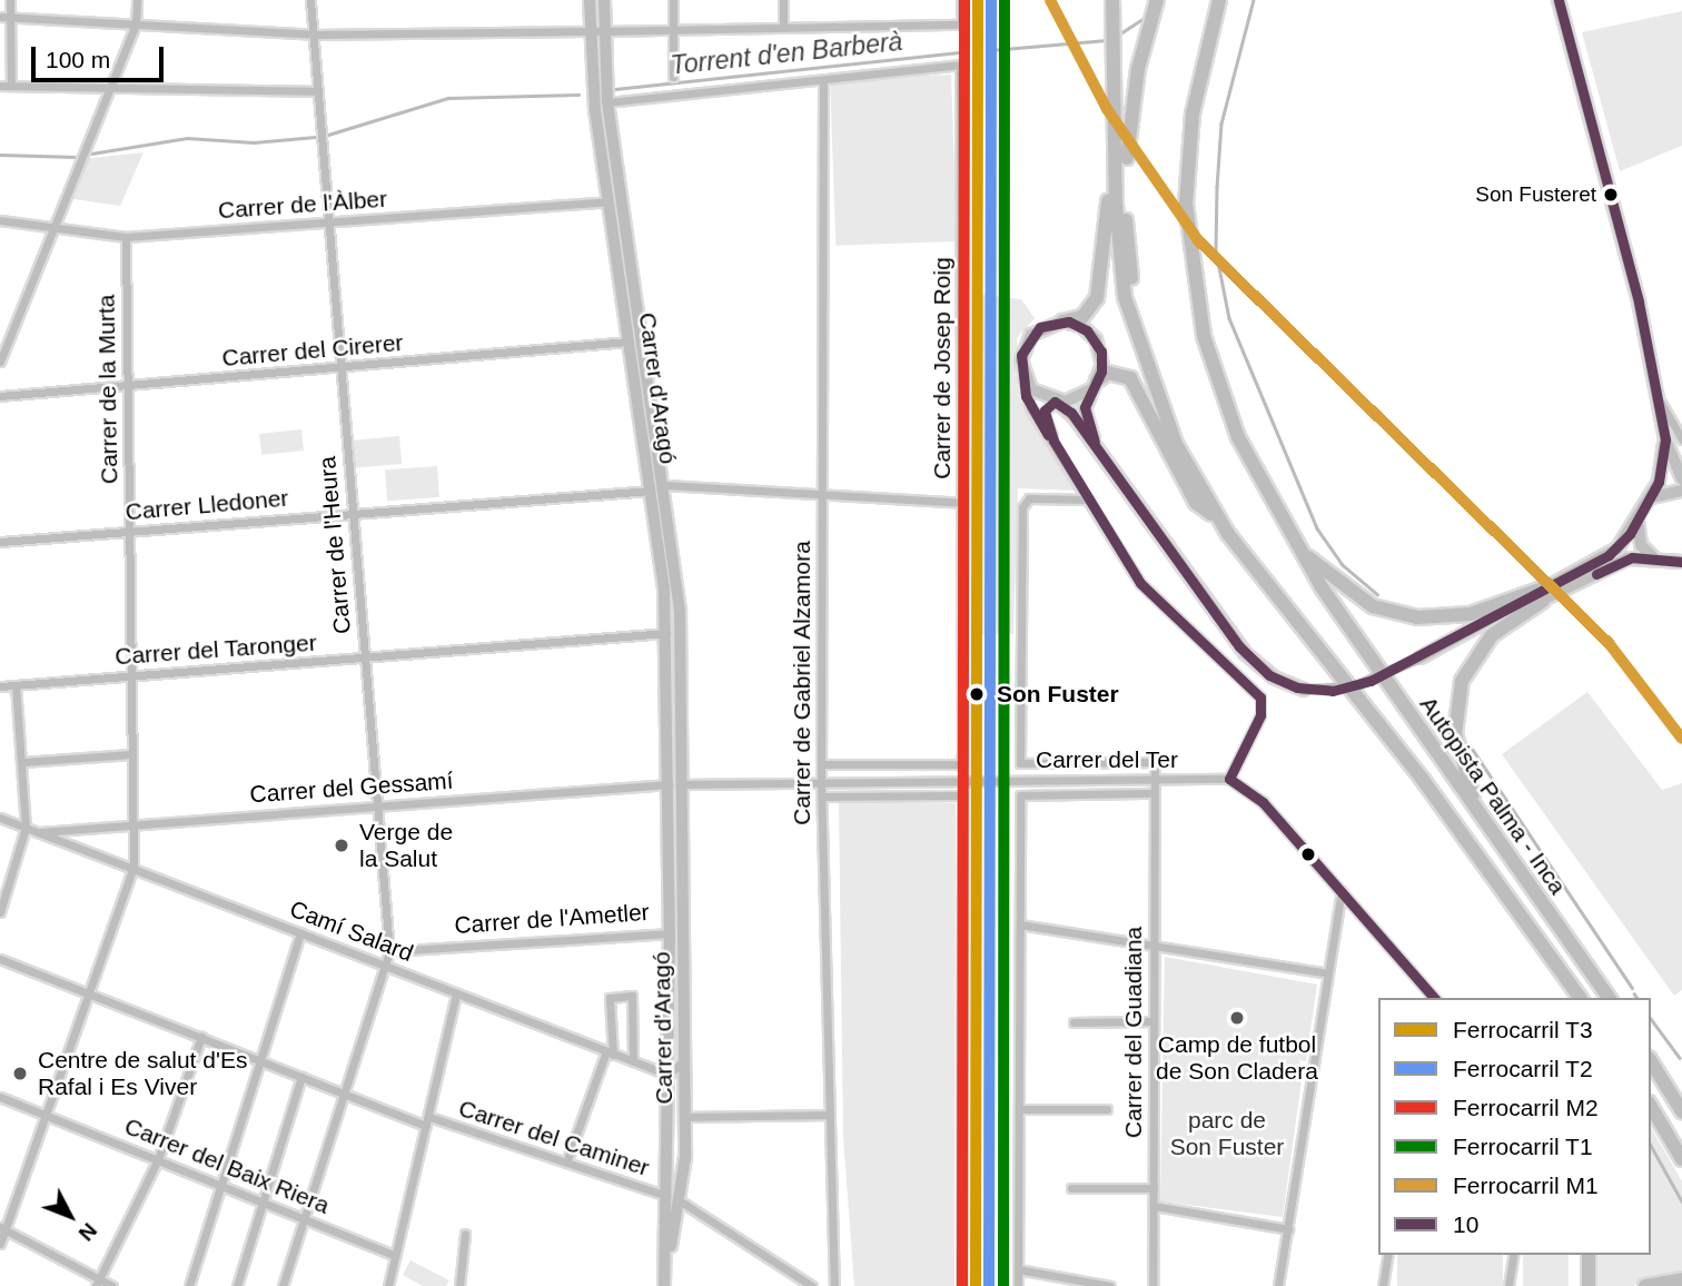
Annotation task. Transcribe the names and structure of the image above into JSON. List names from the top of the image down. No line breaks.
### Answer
{"streets":{"highway":["Autopista Palma - Inca"],"main road":["Carrer d'Aragó"],"street":["Carrer de l'Àlber","Carrer del Cirerer","Carrer de Josep Roig","Carrer de la Murta","Carrer Lledoner","Carrer de l'Heura","Carrer del Taronger","Carrer de Gabriel Alzamora","Carrer del Ter","Carrer del Gessamí","Carrer de l'Ametler","Camí Salard","Carrer del Guadiana","Carrer del Caminer","Carrer del Baix Riera"]},"crossings":[["Carrer de l'Àlber","Carrer d'Aragó"],["Carrer de l'Àlber","Carrer de la Murta"],["Carrer de l'Àlber","Carrer de l'Heura"],["Carrer del Cirerer","Carrer d'Aragó"],["Carrer del Cirerer","Carrer de la Murta"],["Carrer del Cirerer","Carrer de l'Heura"],["Carrer de Josep Roig","Carrer de Gabriel Alzamora"],["Carrer d'Aragó","Carrer Lledoner"],["Carrer d'Aragó","Carrer del Taronger"],["Carrer d'Aragó","Carrer del Ter"],["Carrer d'Aragó","Carrer del Gessamí"],["Carrer d'Aragó","Carrer de l'Ametler"],["Carrer d'Aragó","Camí Salard"],["Carrer d'Aragó","Carrer del Caminer"],["Carrer de la Murta","Carrer Lledoner"],["Carrer de la Murta","Carrer del Taronger"],["Carrer de la Murta","Carrer del Gessamí"],["Carrer de la Murta","Camí Salard"],["Carrer de la Murta","Carrer del Caminer"],["Carrer de la Murta","Carrer del Baix Riera"],["Carrer Lledoner","Carrer de l'Heura"],["Carrer de l'Heura","Carrer del Taronger"],["Carrer de l'Heura","Carrer del Gessamí"],["Carrer de l'Heura","Carrer de l'Ametler"],["Carrer de l'Heura","Camí Salard"],["Carrer de l'Heura","Carrer del Caminer"],["Carrer de l'Heura","Carrer del Baix Riera"],["Carrer de Gabriel Alzamora","Carrer del Ter"],["Carrer del Ter","Carrer del Gessamí"],["Carrer del Ter","Carrer del Guadiana"],["Carrer del Gessamí","Camí Salard"]],"water":["Torrent d'en Barberà"],"parks":["parc de Son Fuster"],"places":["Son Fusteret","Son Fuster","Verge de la Salut","Camp de futbol de Son Cladera","Centre de salut d'Es Rafal i Es Viver"],"lines":["rail line T3","rail line T2","rail line M2","rail line T1","rail line M1","transit line 10"],"legend":["Ferrocarril T3","Ferrocarril T2","Ferrocarril M2","Ferrocarril T1","Ferrocarril M1","10"],"scale_bar":"100 m","north":"bottom right"}
